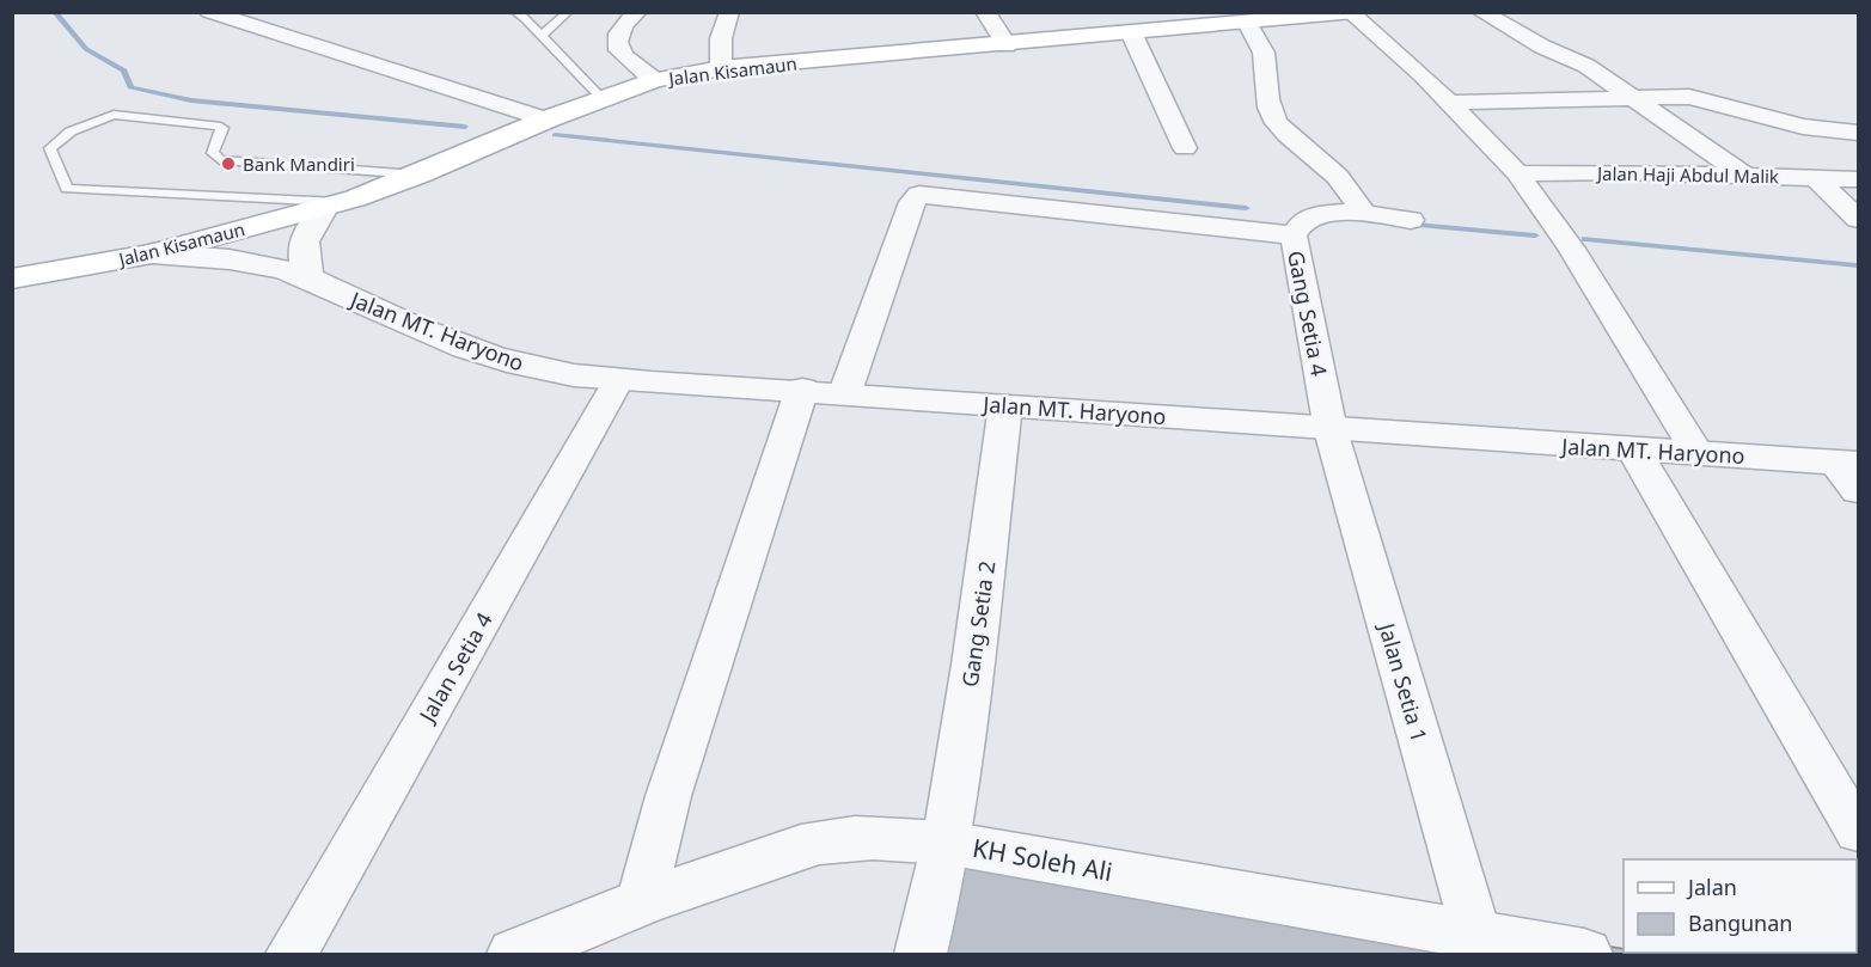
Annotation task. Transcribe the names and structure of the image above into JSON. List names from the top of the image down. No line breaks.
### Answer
{"streets":{"main road":["Jalan Kisamaun"],"street":["Jalan Haji Abdul Malik","Gang Setia 4","Jalan MT. Haryono","Gang Setia 2","Jalan Setia 4","Jalan Setia 1","KH Soleh Ali"]},"crossings":[["Jalan Kisamaun","Jalan MT. Haryono"],["Gang Setia 4","Jalan MT. Haryono"],["Gang Setia 4","Jalan Setia 1"],["Jalan MT. Haryono","Gang Setia 2"],["Jalan MT. Haryono","Jalan Setia 4"],["Jalan MT. Haryono","Jalan Setia 1"],["Gang Setia 2","KH Soleh Ali"],["Jalan Setia 1","KH Soleh Ali"]],"places":["Bank Mandiri"],"legend":["Jalan","Bangunan"]}
